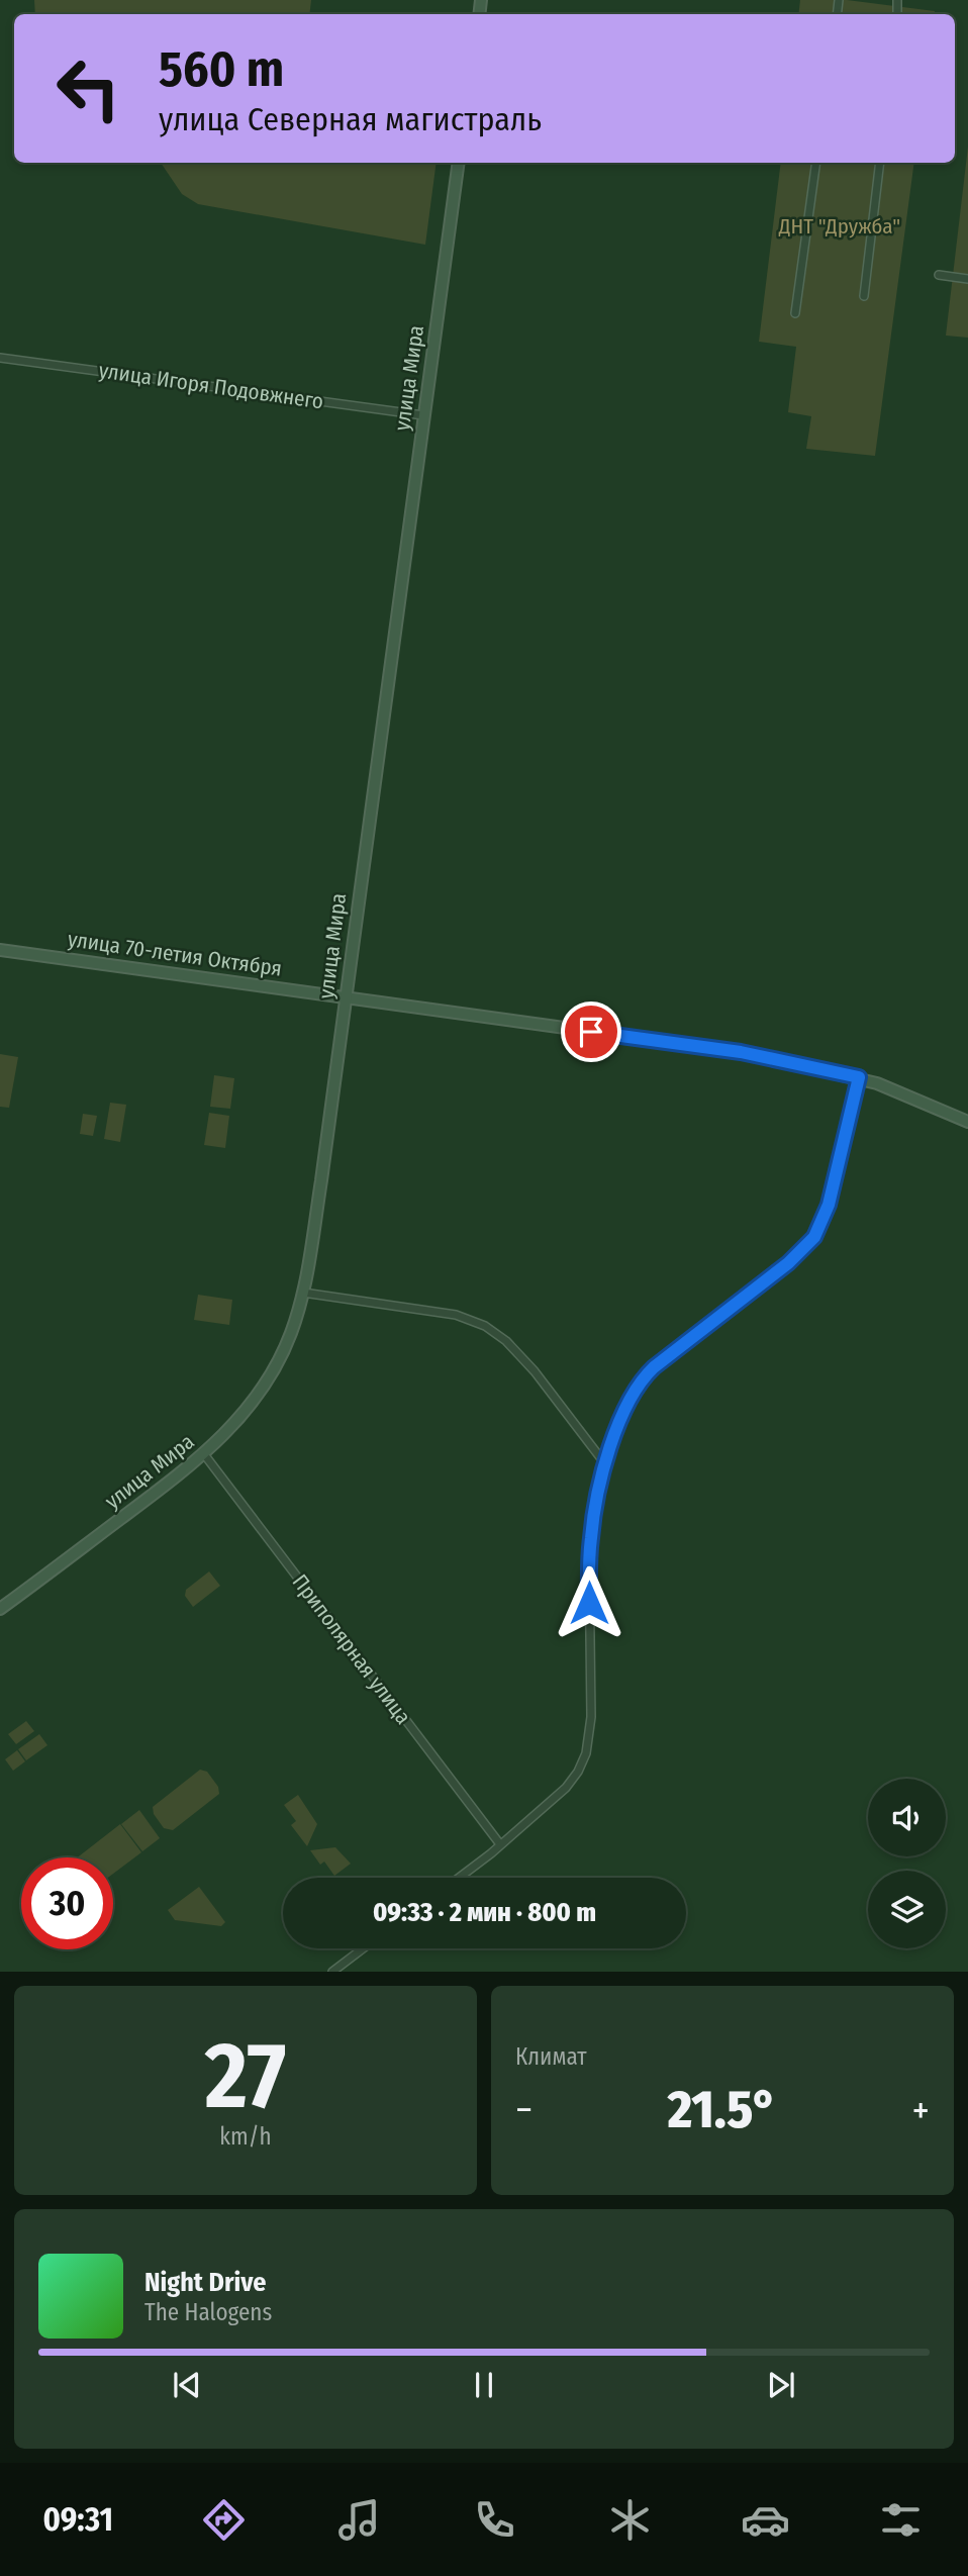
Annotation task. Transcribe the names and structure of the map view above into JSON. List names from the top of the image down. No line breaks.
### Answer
{"streets":{"street":["улица Мира","улица Игоря Подовжнего","улица 70-летия Октября","Приполярная улица"]},"crossings":[["улица Мира","улица Игоря Подовжнего"],["улица Мира","улица 70-летия Октября"],["улица Мира","Приполярная улица"]],"parks":["ДНТ \"Дружба\""],"page":{"turn":["560 m","улица Северная магистраль"],"limit":"30","trip":"09:33 · 2 мин · 800 m","tile":[["27","km/h"],"Климат"],"heat":["−","21.5°","+"],"song":["Night Drive","The Halogens"],"tabs":"09:31"}}
